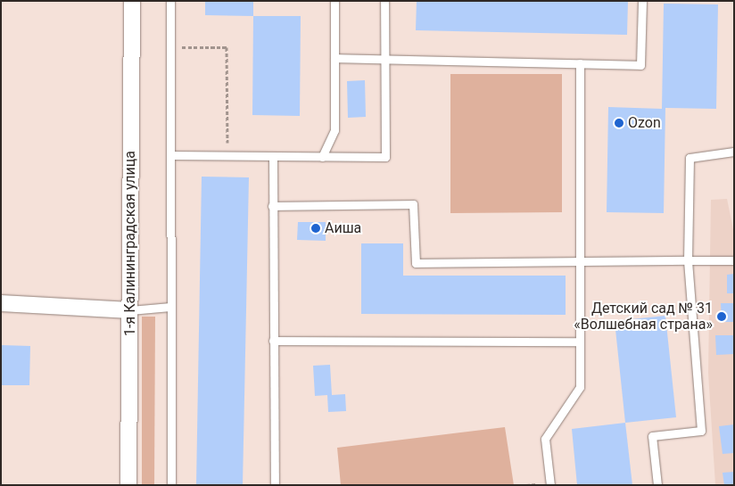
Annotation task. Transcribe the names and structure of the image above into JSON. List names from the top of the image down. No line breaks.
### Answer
{"streets":{"street":["1-я Калининградская улица"]},"places":["Ozon","Аиша","Детский сад № 31 «Волшебная страна»"]}
